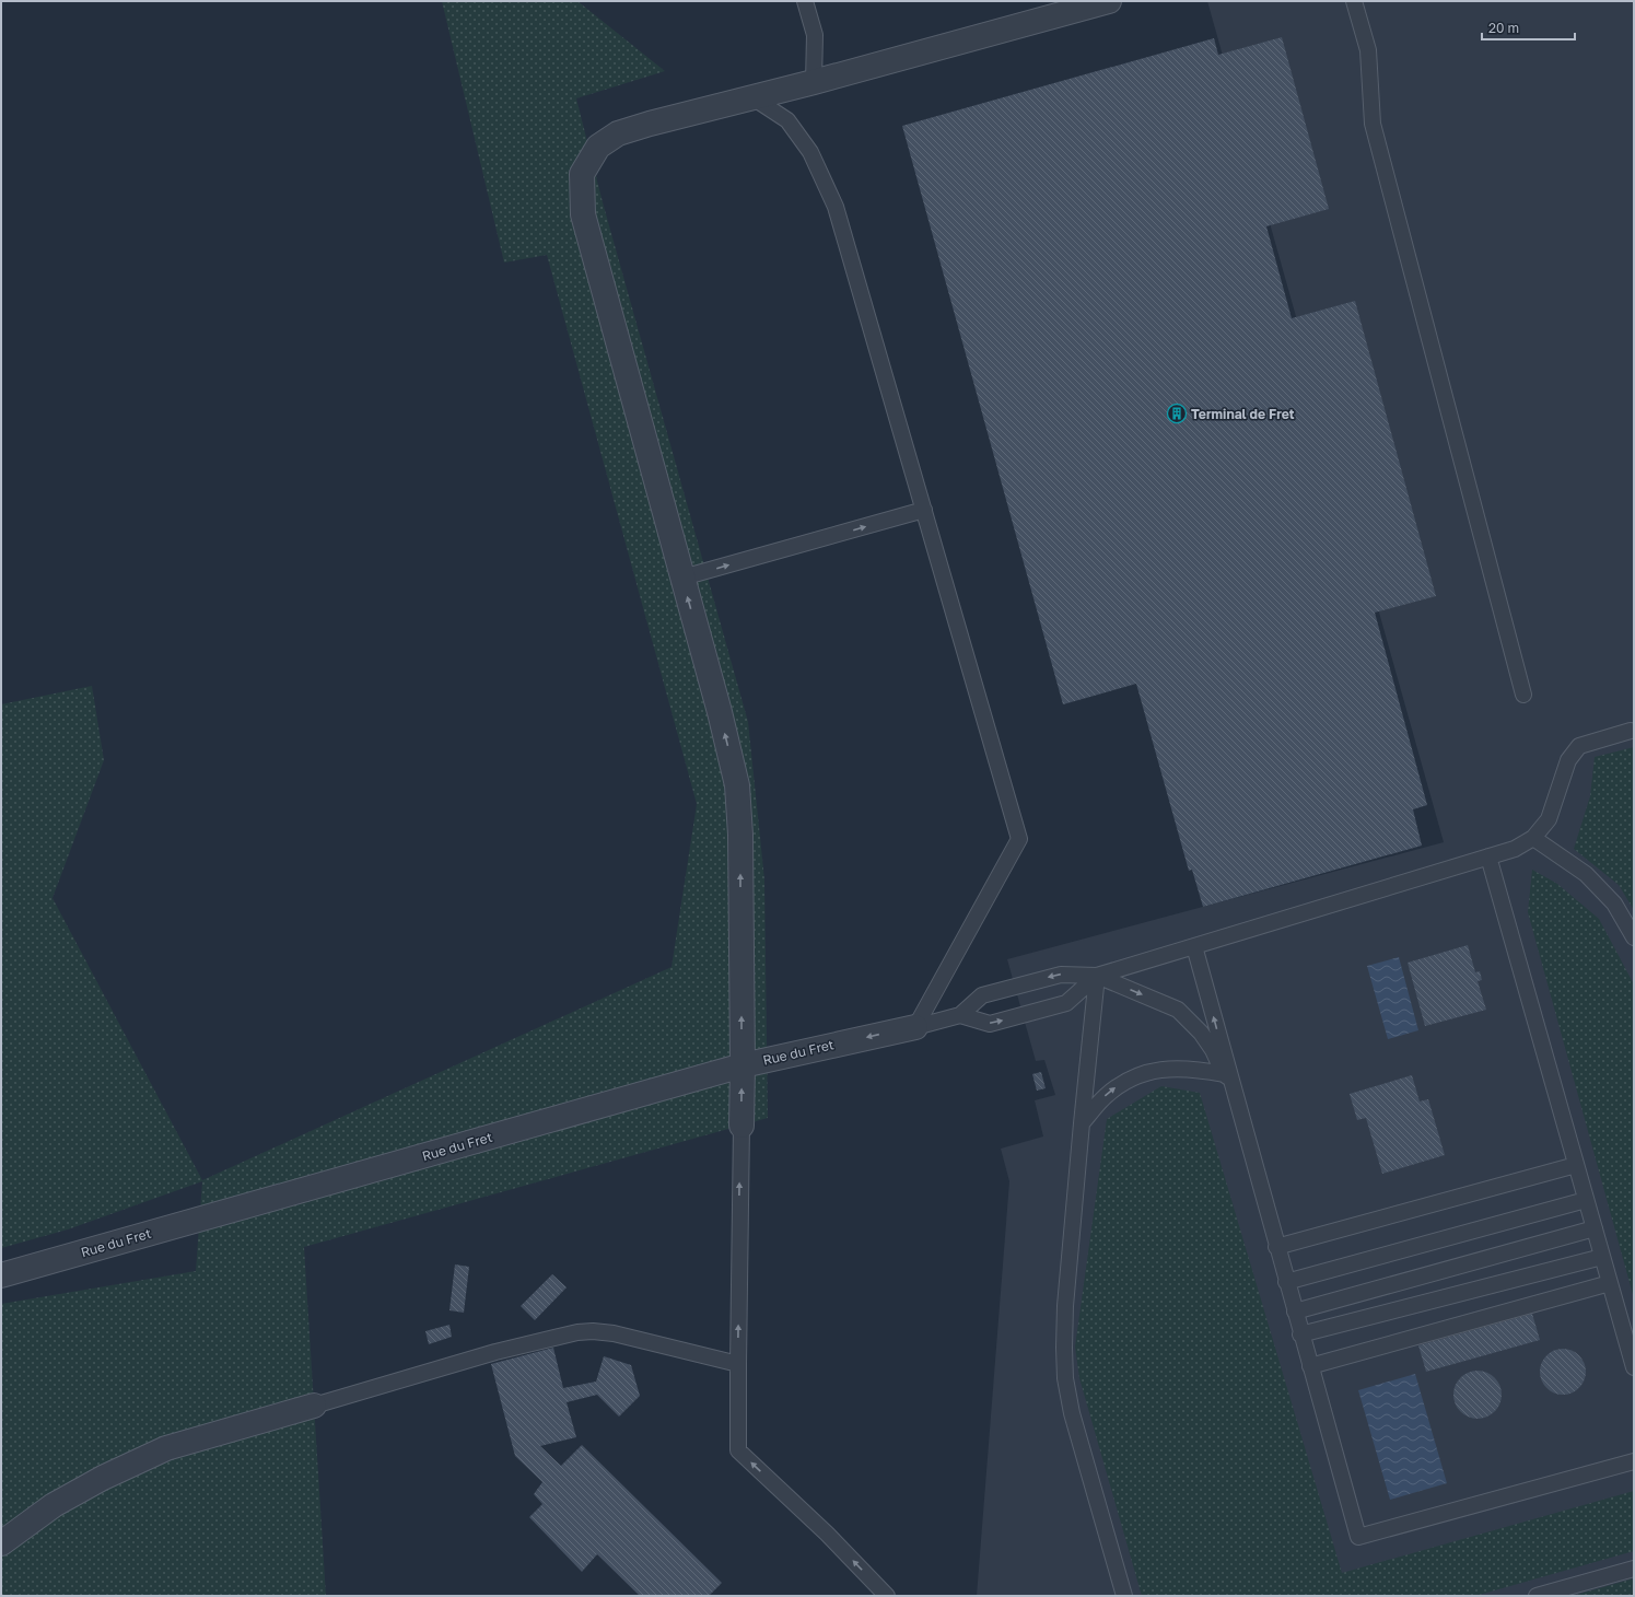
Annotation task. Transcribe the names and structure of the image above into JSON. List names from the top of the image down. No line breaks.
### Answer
{"streets":{"street":["Rue du Fret"]},"places":{"building":["Terminal de Fret"]},"scale_bar":"20 m"}
